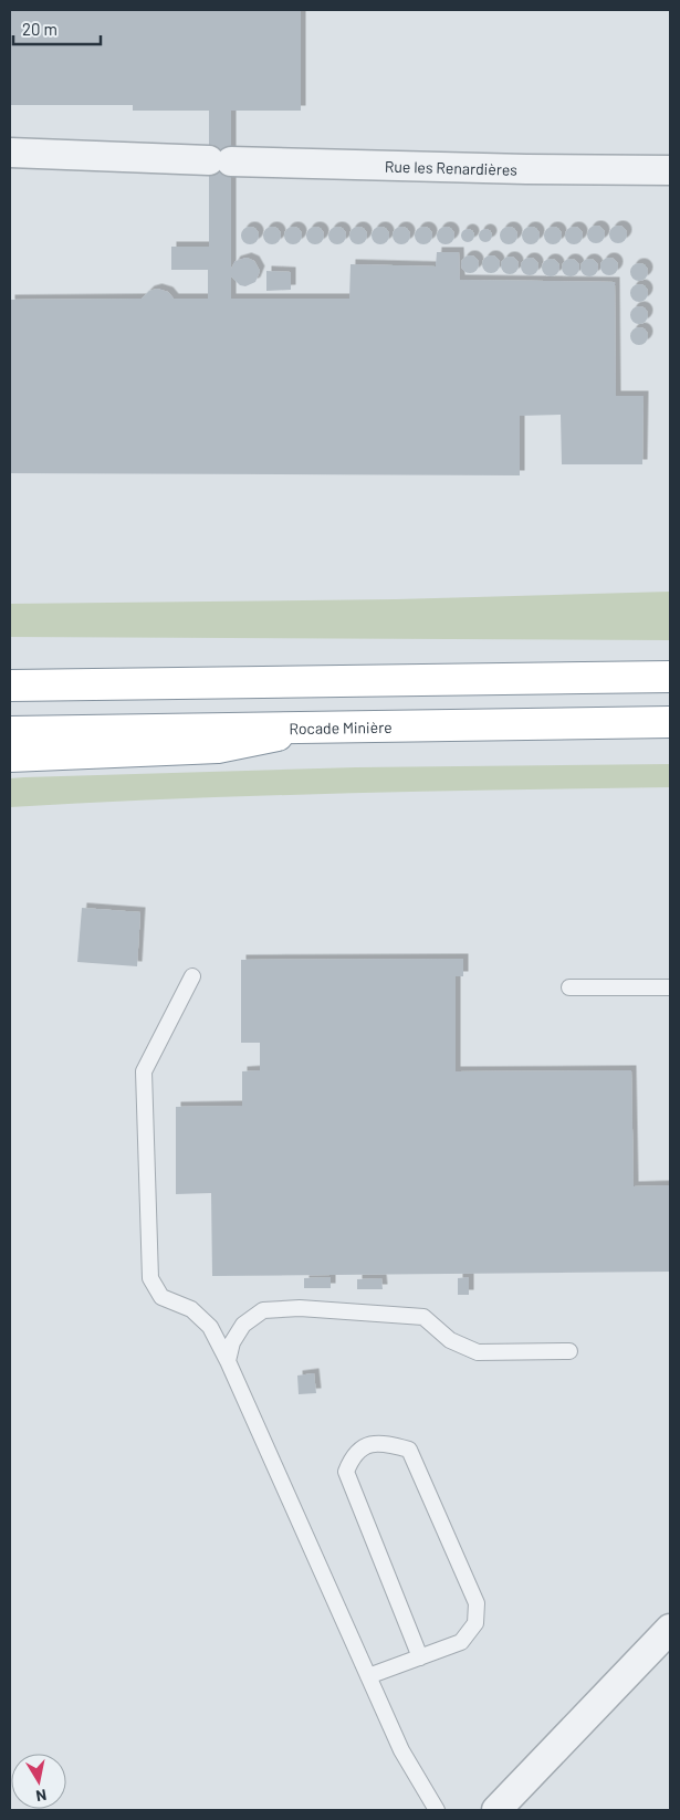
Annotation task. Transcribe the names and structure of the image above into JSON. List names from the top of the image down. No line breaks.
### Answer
{"streets":{"highway":["Rocade Minière"],"street":["Rue les Renardières"]},"scale_bar":"20 m","north":"bottom"}
